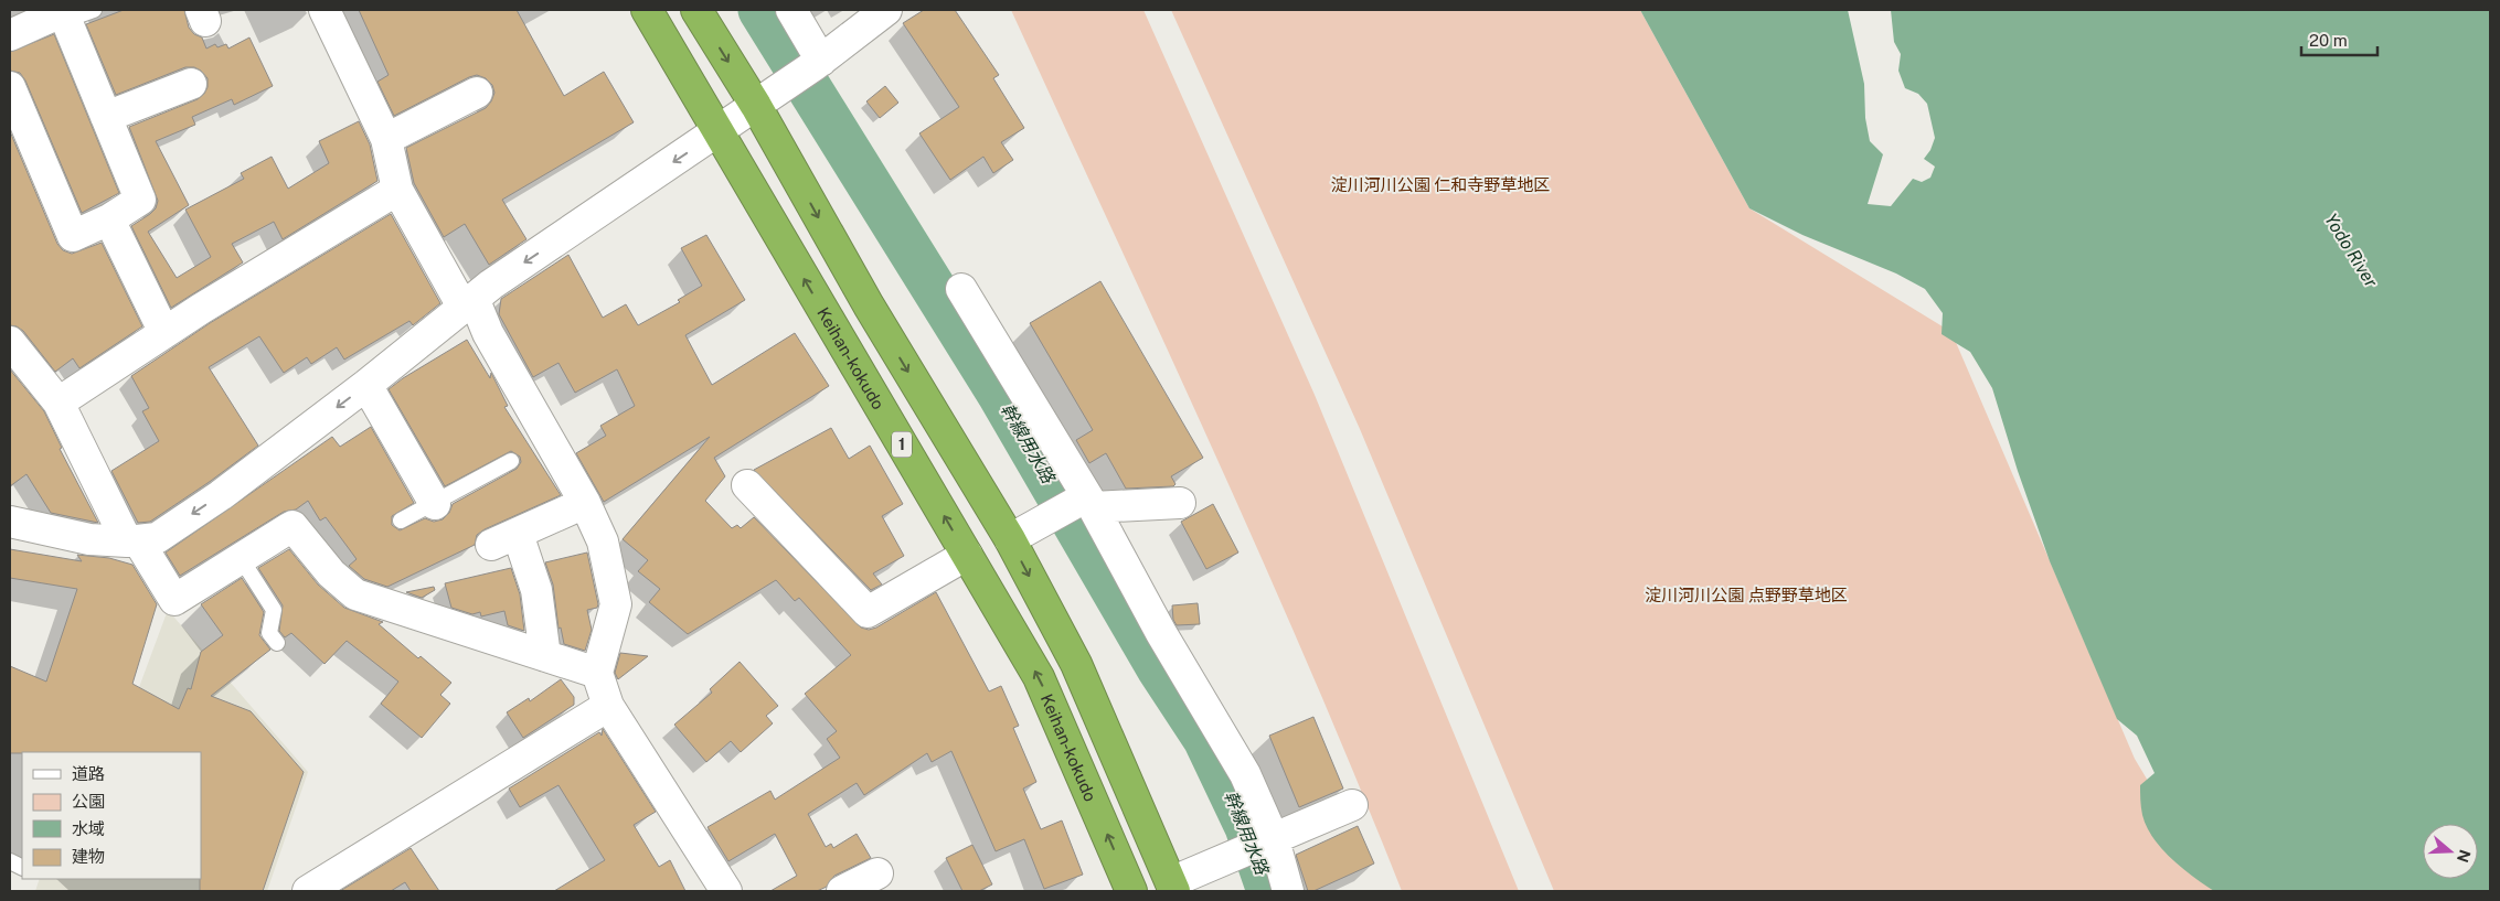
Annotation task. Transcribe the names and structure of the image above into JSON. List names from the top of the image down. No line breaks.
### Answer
{"streets":{"highway":["Keihan-kokudo","1"]},"water":["Yodo River","幹線用水路"],"parks":["淀川河川公園 仁和寺野草地区","淀川河川公園 点野野草地区"],"legend":["道路","公園","水域","建物"],"scale_bar":"20 m","north":"right"}
